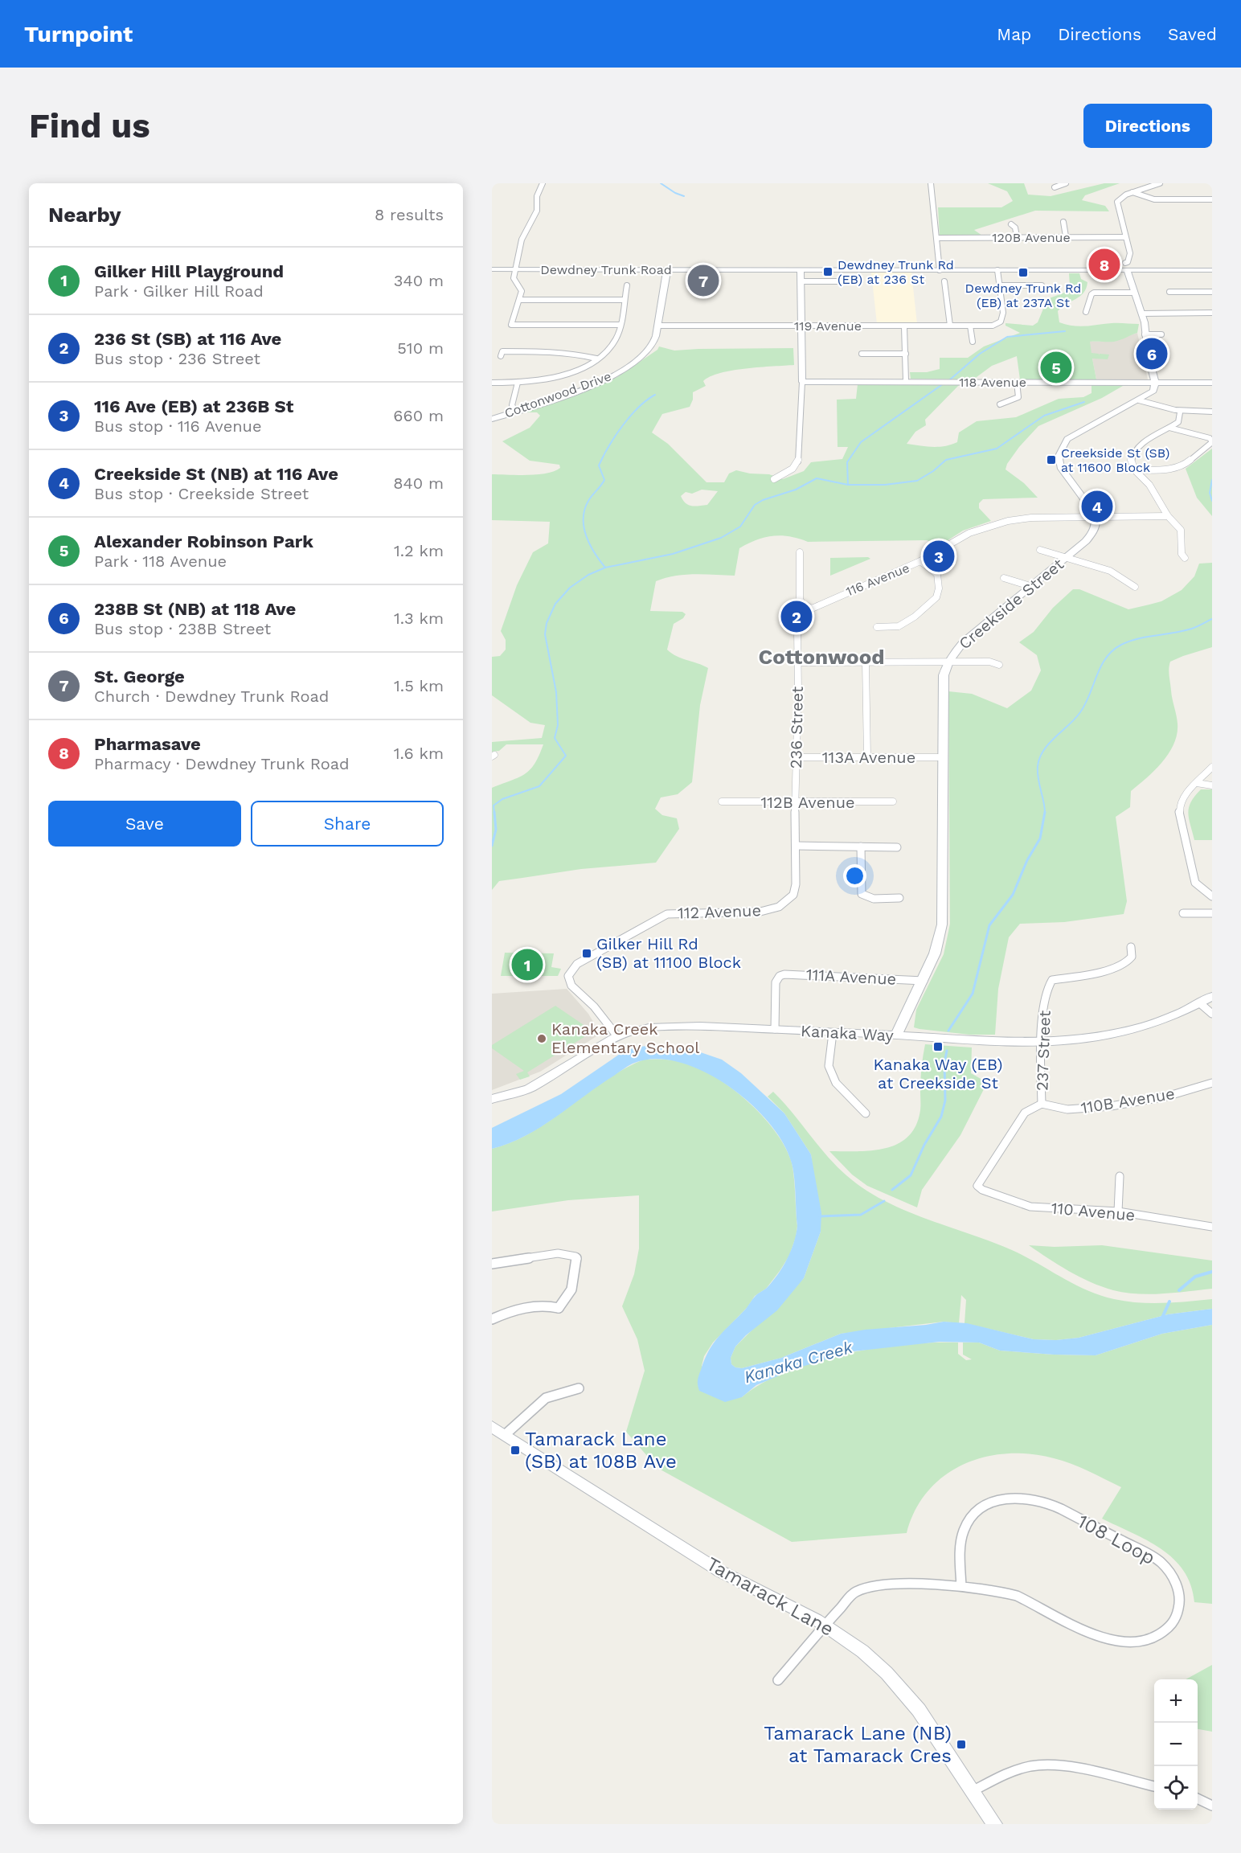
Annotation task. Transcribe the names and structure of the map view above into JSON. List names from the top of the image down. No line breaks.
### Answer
{"streets":{"street":["120B Avenue","Dewdney Trunk Road","119 Avenue","118 Avenue","Cottonwood Drive","116 Avenue","Creekside Street","236 Street","113A Avenue","112B Avenue","112 Avenue","111A Avenue","Kanaka Way","237 Street","110B Avenue","110 Avenue","108 Loop","Tamarack Lane"]},"crossings":[["Dewdney Trunk Road","Cottonwood Drive"],["119 Avenue","Cottonwood Drive"],["116 Avenue","Creekside Street"],["116 Avenue","236 Street"],["Creekside Street","113A Avenue"],["Creekside Street","111A Avenue"],["Creekside Street","Kanaka Way"],["236 Street","113A Avenue"],["236 Street","112B Avenue"],["236 Street","112 Avenue"],["112 Avenue","Kanaka Way"],["111A Avenue","Kanaka Way"],["Kanaka Way","237 Street"],["237 Street","110B Avenue"],["237 Street","110 Avenue"],["108 Loop","Tamarack Lane"]],"districts":["Cottonwood"],"water":["Kanaka Creek"],"places":{"transit":["Dewdney Trunk Rd (EB) at 236 St","Dewdney Trunk Rd (EB) at 237A St","Creekside St (SB) at 11600 Block","Gilker Hill Rd (SB) at 11100 Block","Kanaka Way (EB) at Creekside St","Tamarack Lane (SB) at 108B Ave","Tamarack Lane (NB) at Tamarack Cres"],"other":["Kanaka Creek Elementary School"]},"page":{"header":"Turnpoint","nav":["Map","Directions","Saved"],"buttons":["Directions",["Save","Share"]],"title":"Find us","heading":["Nearby","8 results"],"list":[{"mark":"1","name":"Gilker Hill Playground","note":"Park · Gilker Hill Road","value":"340 m"},{"mark":"2","name":"236 St (SB) at 116 Ave","note":"Bus stop · 236 Street","value":"510 m"},{"mark":"3","name":"116 Ave (EB) at 236B St","note":"Bus stop · 116 Avenue","value":"660 m"},{"mark":"4","name":"Creekside St (NB) at 116 Ave","note":"Bus stop · Creekside Street","value":"840 m"},{"mark":"5","name":"Alexander Robinson Park","note":"Park · 118 Avenue","value":"1.2 km"},{"mark":"6","name":"238B St (NB) at 118 Ave","note":"Bus stop · 238B Street","value":"1.3 km"},{"mark":"7","name":"St. George","note":"Church · Dewdney Trunk Road","value":"1.5 km"},{"mark":"8","name":"Pharmasave","note":"Pharmacy · Dewdney Trunk Road","value":"1.6 km"}],"pins":["8","7","6","5","4","3","2","1"],"map_buttons":["+","−"]}}
